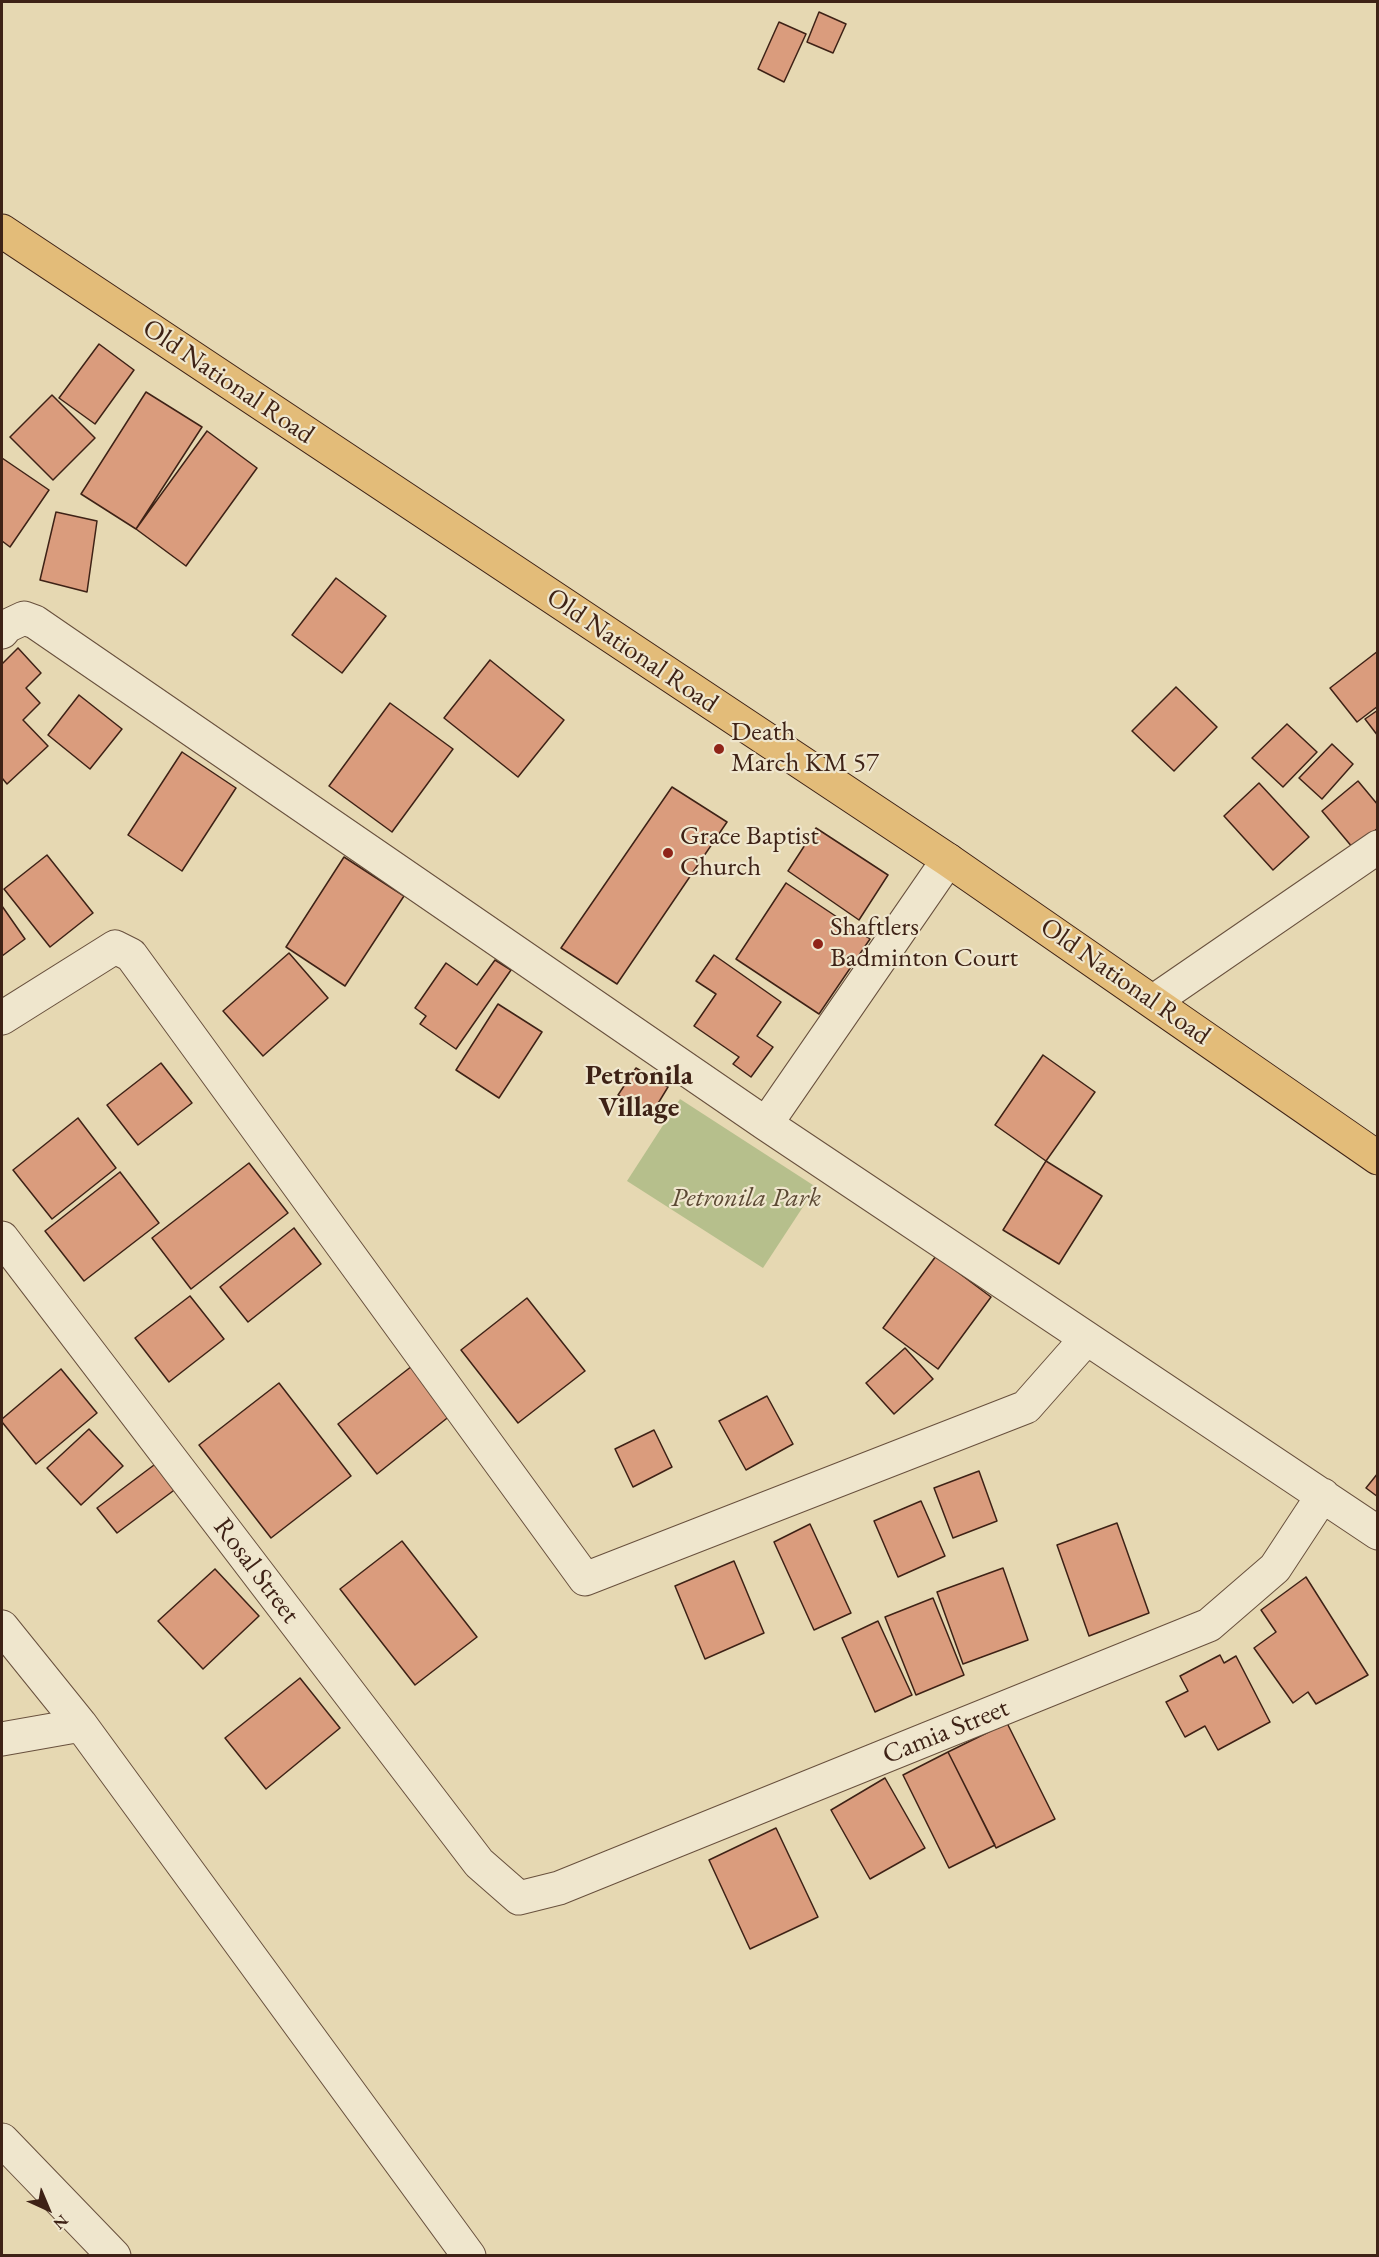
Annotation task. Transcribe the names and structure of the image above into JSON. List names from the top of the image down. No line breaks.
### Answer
{"streets":{"main road":["Old National Road"],"street":["Rosal Street","Camia Street"]},"crossings":[["Rosal Street","Camia Street"]],"districts":["Petronila Village"],"parks":["Petronila Park"],"places":["Death March KM 57","Grace Baptist Church","Shaftlers Badminton Court"],"north":"bottom right"}
